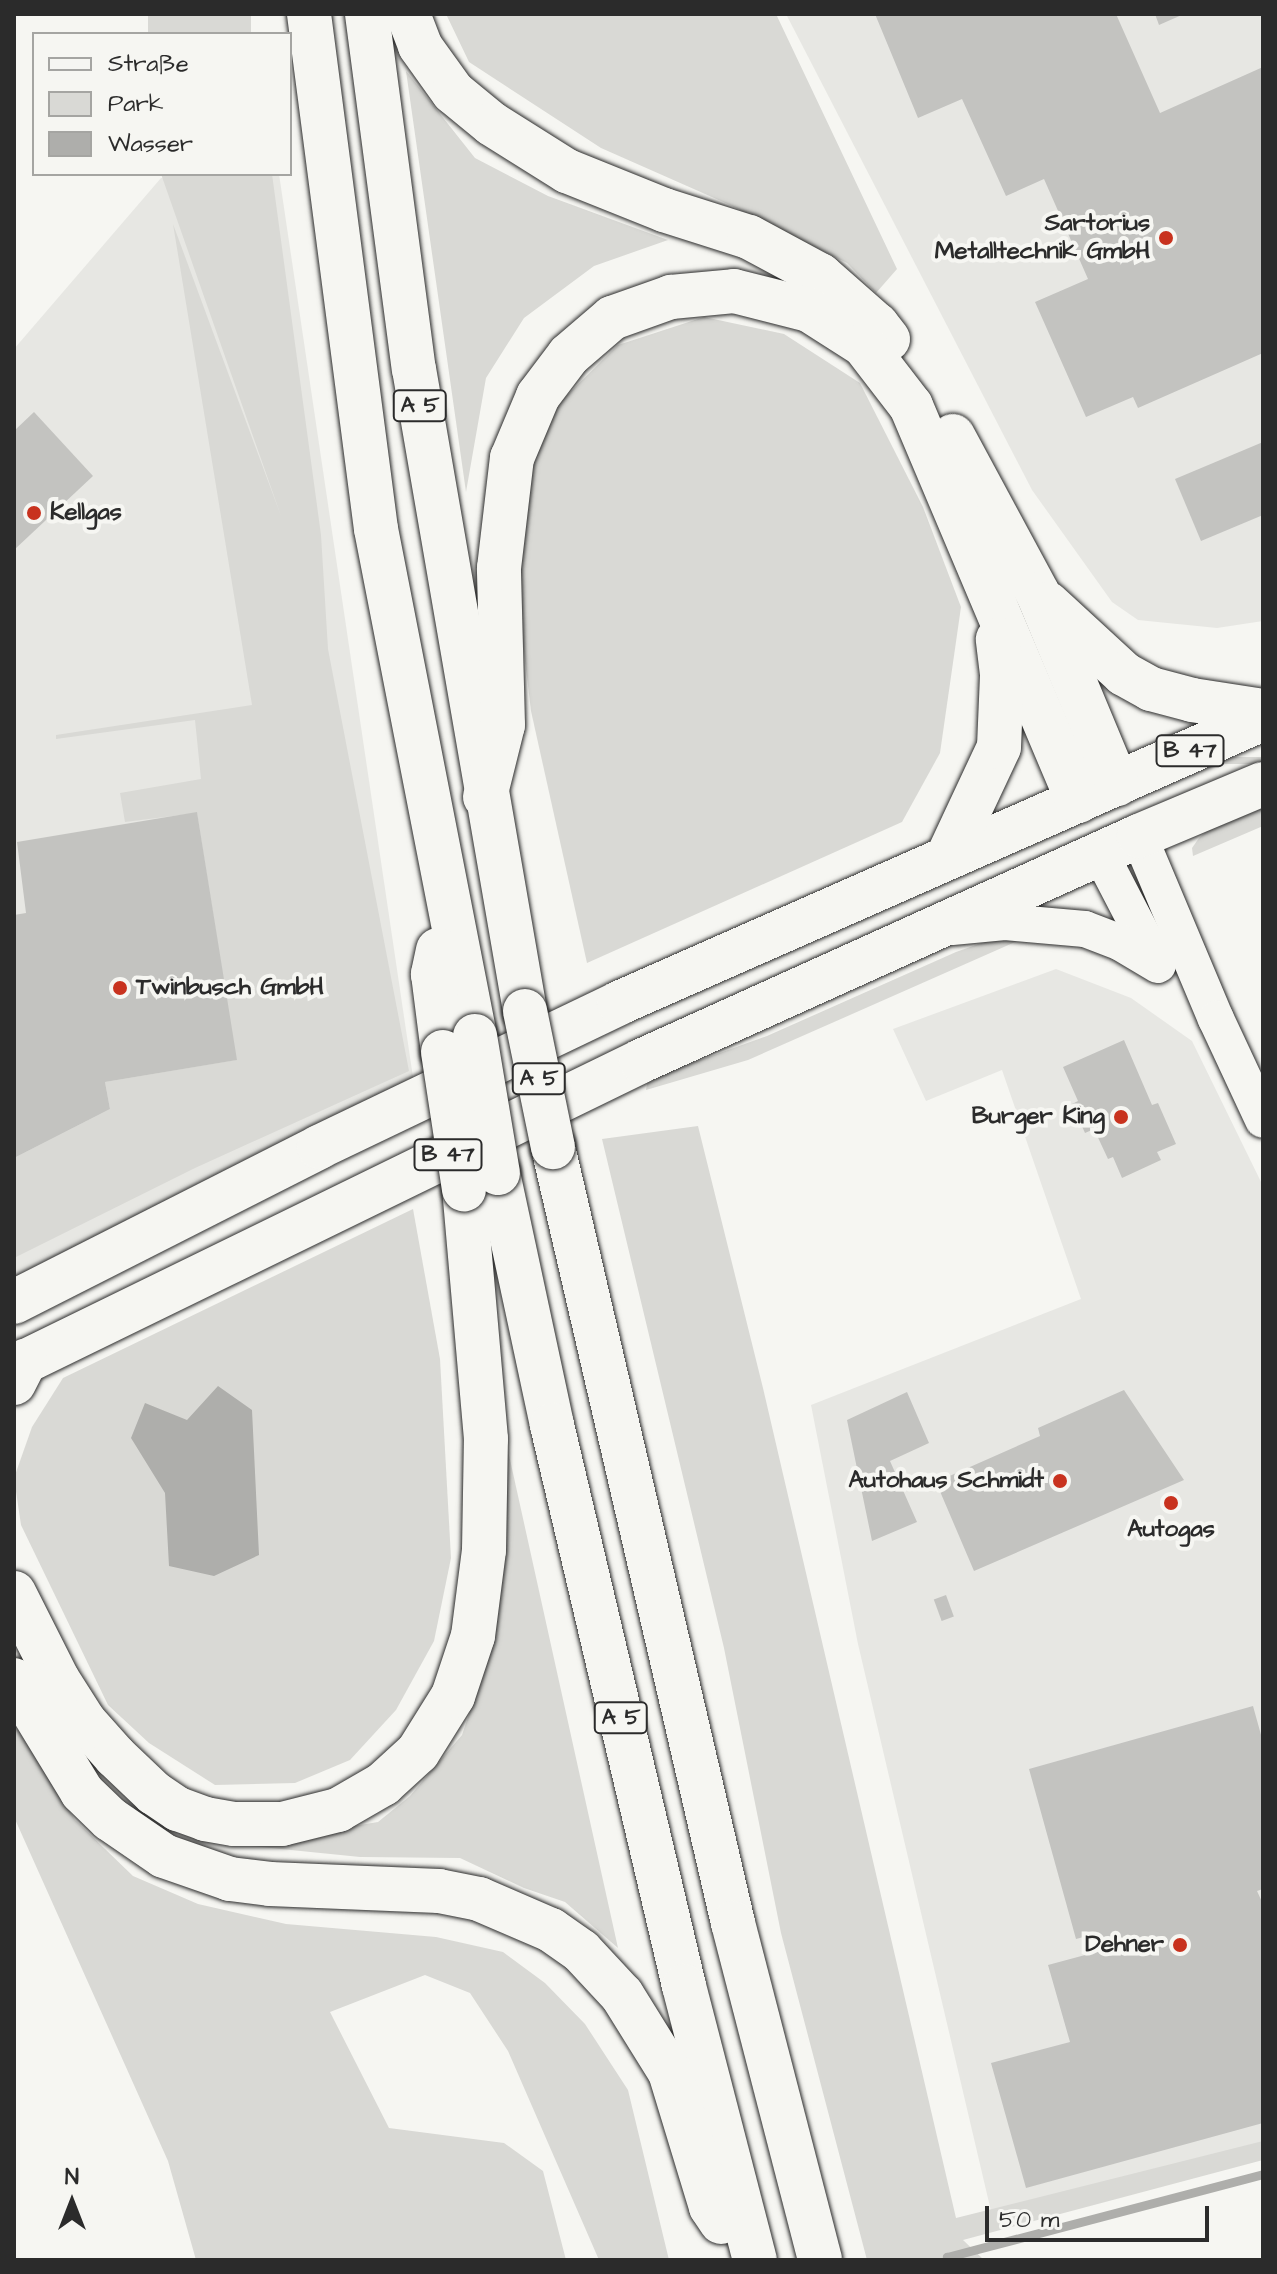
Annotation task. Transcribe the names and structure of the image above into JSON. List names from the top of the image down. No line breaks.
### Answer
{"streets":{"main road":["A 5","B 47"]},"places":["Sartorius Metalltechnik GmbH","Kellgas","Twinbusch GmbH","Burger King","Autohaus Schmidt","Autogas","Dehner"],"legend":["Straße","Park","Wasser"],"scale_bar":"50 m","north":"top"}
